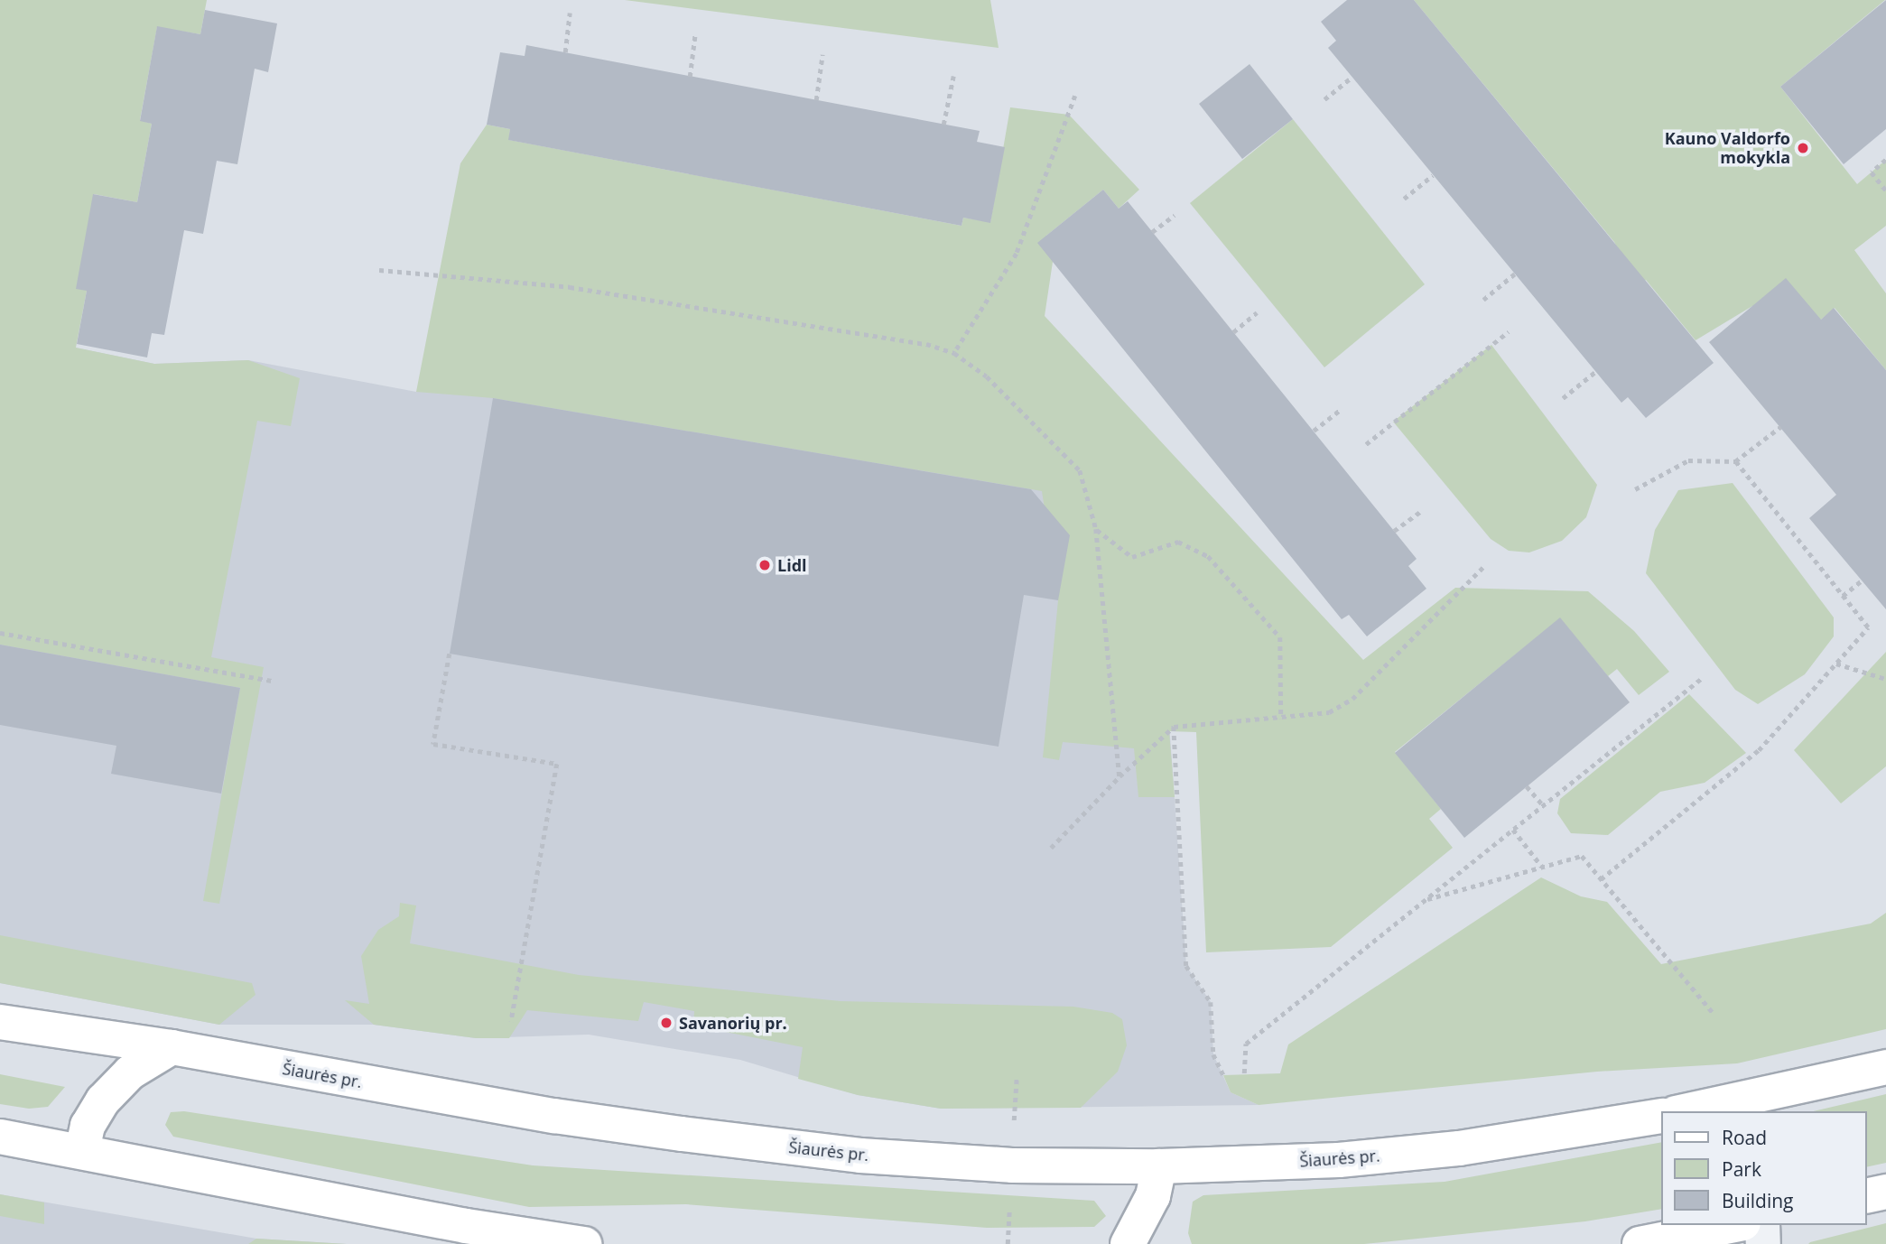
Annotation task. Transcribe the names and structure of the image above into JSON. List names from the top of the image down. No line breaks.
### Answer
{"streets":{"main road":["Šiaurės pr."]},"places":["Kauno Valdorfo mokykla","Lidl","Savanorių pr."],"legend":["Road","Park","Building"]}
